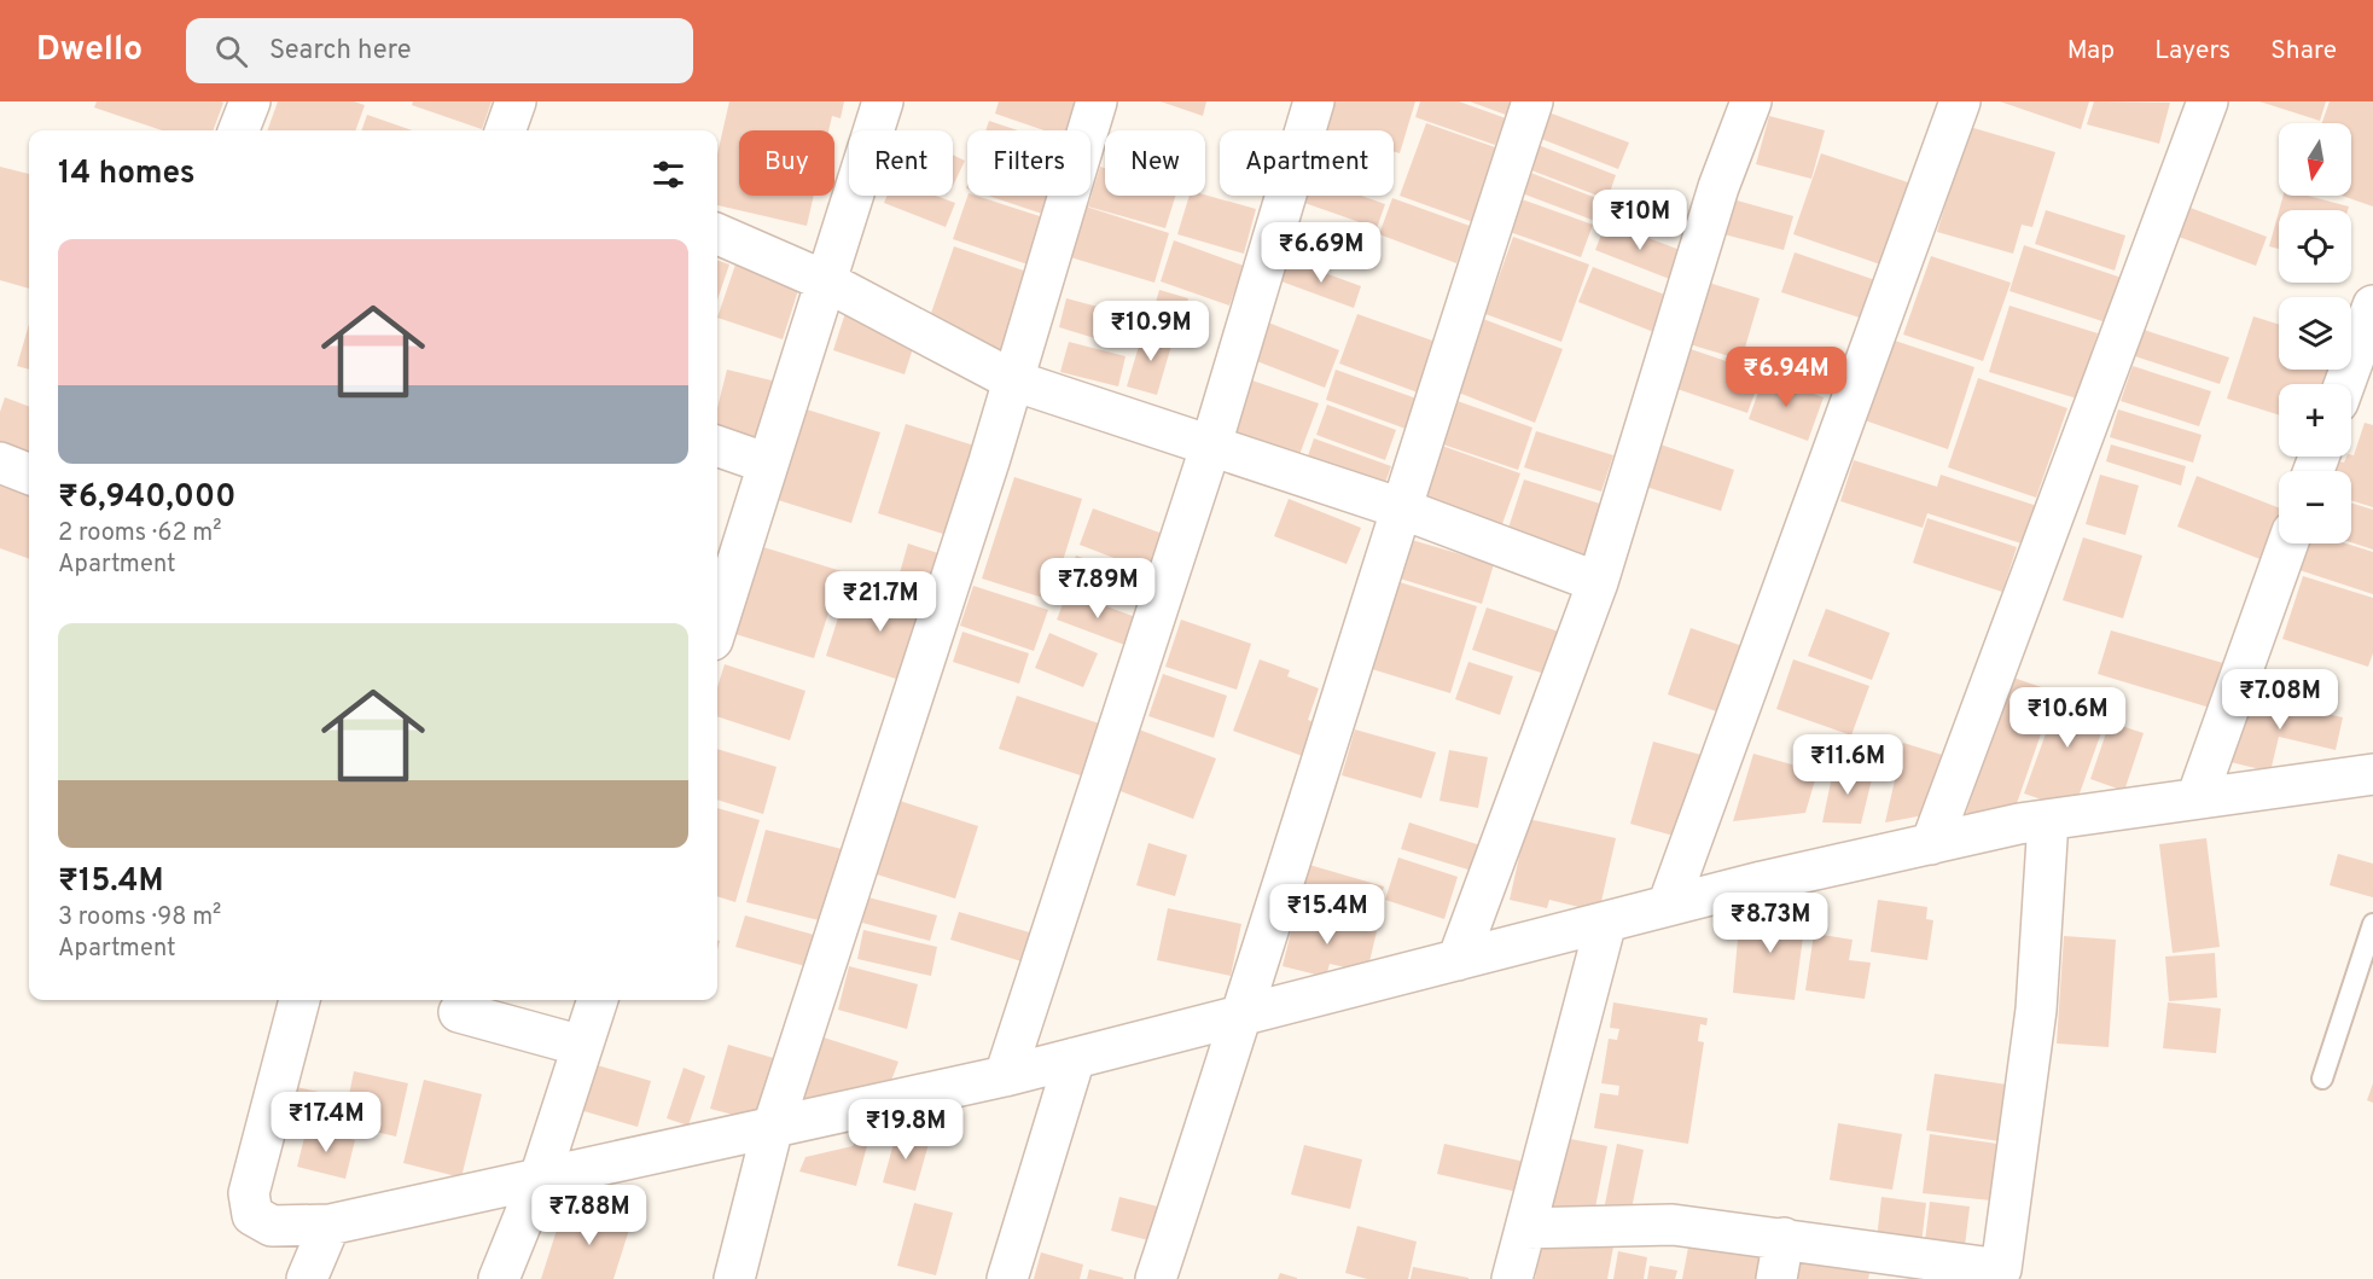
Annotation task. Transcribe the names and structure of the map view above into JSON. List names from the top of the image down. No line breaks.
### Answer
{"north":"bottom","page":{"header":"Dwello","search":"Search here","nav":["Map","Layers","Share"],"map_buttons":["+","−"],"chip":["Buy","Rent","Filters","New","Apartment"],"heading":"14 homes","price":["₹10M","₹6.69M","₹10.9M","₹6.94M","₹7.89M","₹21.7M","₹7.08M","₹10.6M","₹11.6M","₹15.4M","₹8.73M","₹17.4M","₹19.8M","₹7.88M"],"list":[{"name":"₹6,940,000","note":"2 rooms · 62 m² · Apartment"},{"name":"₹15.4M","note":"3 rooms · 98 m² · Apartment"}]}}
